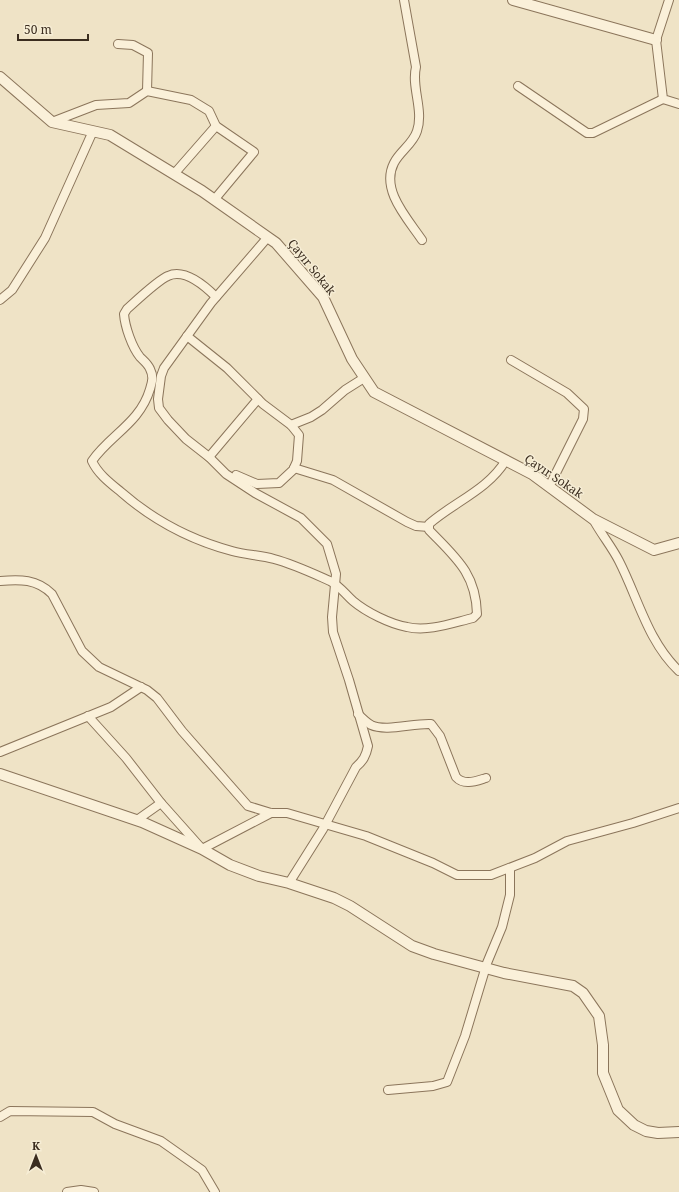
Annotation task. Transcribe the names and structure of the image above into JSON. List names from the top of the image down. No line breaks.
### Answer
{"streets":{"street":["Çayır Sokak"]},"scale_bar":"50 m","north":"top"}
